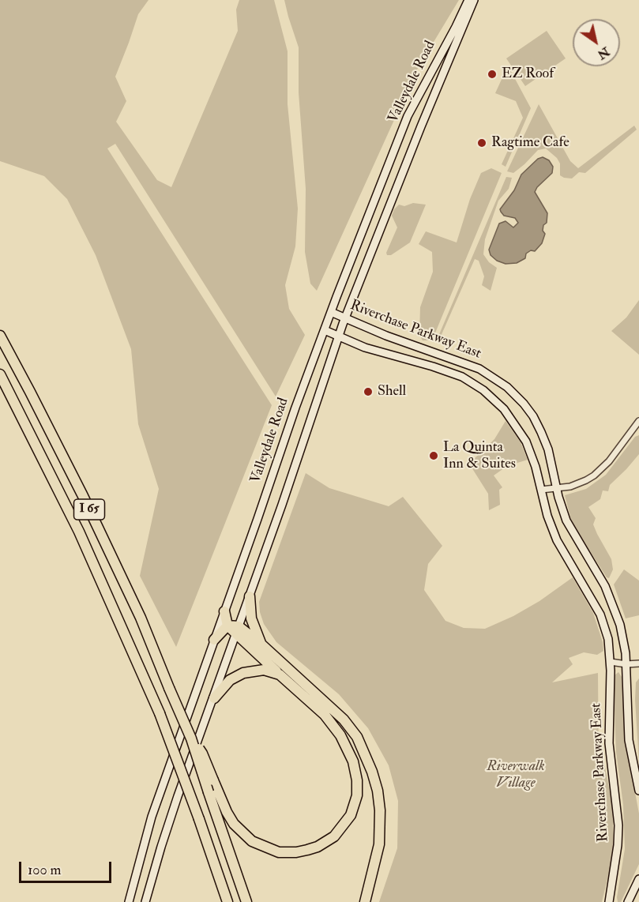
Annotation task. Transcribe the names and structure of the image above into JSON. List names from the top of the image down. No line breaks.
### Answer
{"streets":{"highway":["I 65"],"main road":["Valleydale Road","Riverchase Parkway East"]},"crossings":[["Valleydale Road","Riverchase Parkway East"]],"parks":["Riverwalk Village"],"places":["EZ Roof","Ragtime Cafe","Shell","La Quinta Inn & Suites"],"scale_bar":"100 m","north":"bottom right"}
